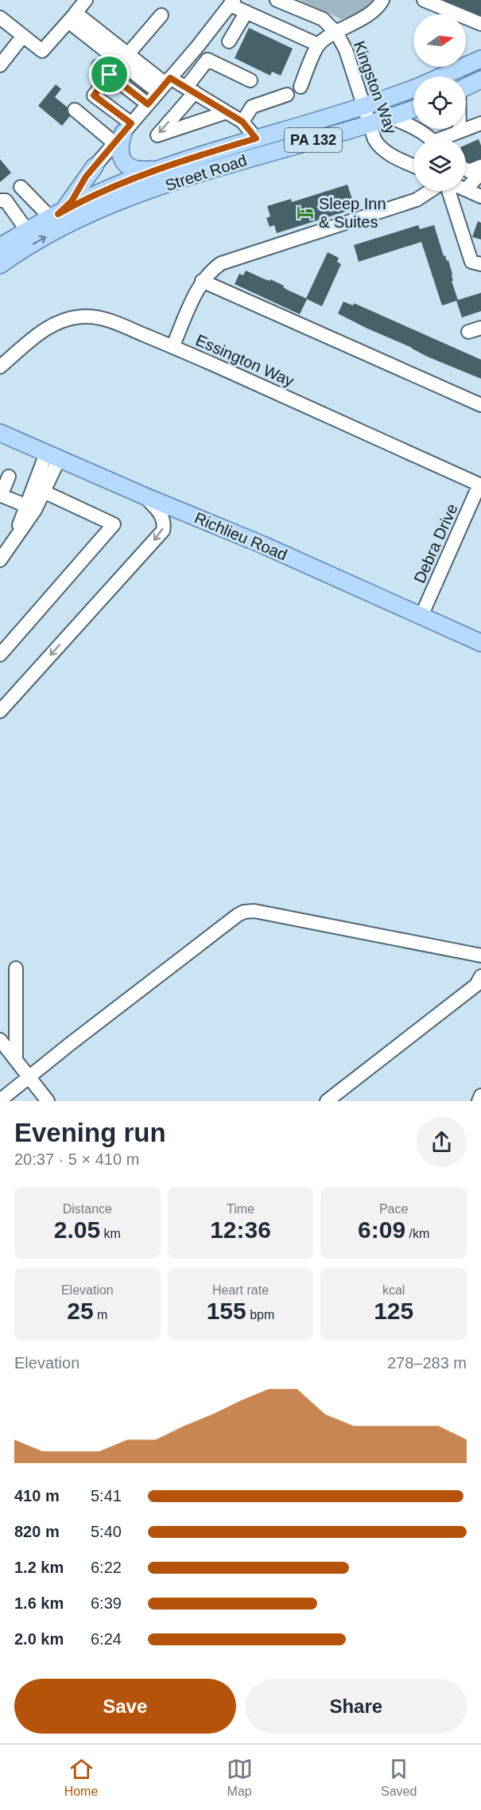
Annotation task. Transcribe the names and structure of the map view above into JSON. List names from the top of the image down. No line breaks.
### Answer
{"streets":{"main road":["PA 132","Street Road","Richlieu Road"],"street":["Kingston Way","Essington Way","Debra Drive"]},"crossings":[["Kingston Way","Street Road"],["Essington Way","Debra Drive"],["Richlieu Road","Debra Drive"]],"places":{"hotel":["Sleep Inn & Suites"]},"north":"right","page":{"heading":["Evening run","20:37 · 5 × 410 m"],"stats":[["Distance","2.05 km"],["Time","12:36"],["Pace","6:09 /km"],["Elevation","25 m"],["Heart rate","155 bpm"],["kcal","125"]],"chart":["Elevation","278–283 m"],"list":[{"name":"410 m","note":"5:41"},{"name":"820 m","note":"5:40"},{"name":"1.2 km","note":"6:22"},{"name":"1.6 km","note":"6:39"},{"name":"2.0 km","note":"6:24"}],"buttons":["Save","Share"],"tabs":["Home","Map","Saved"]}}
